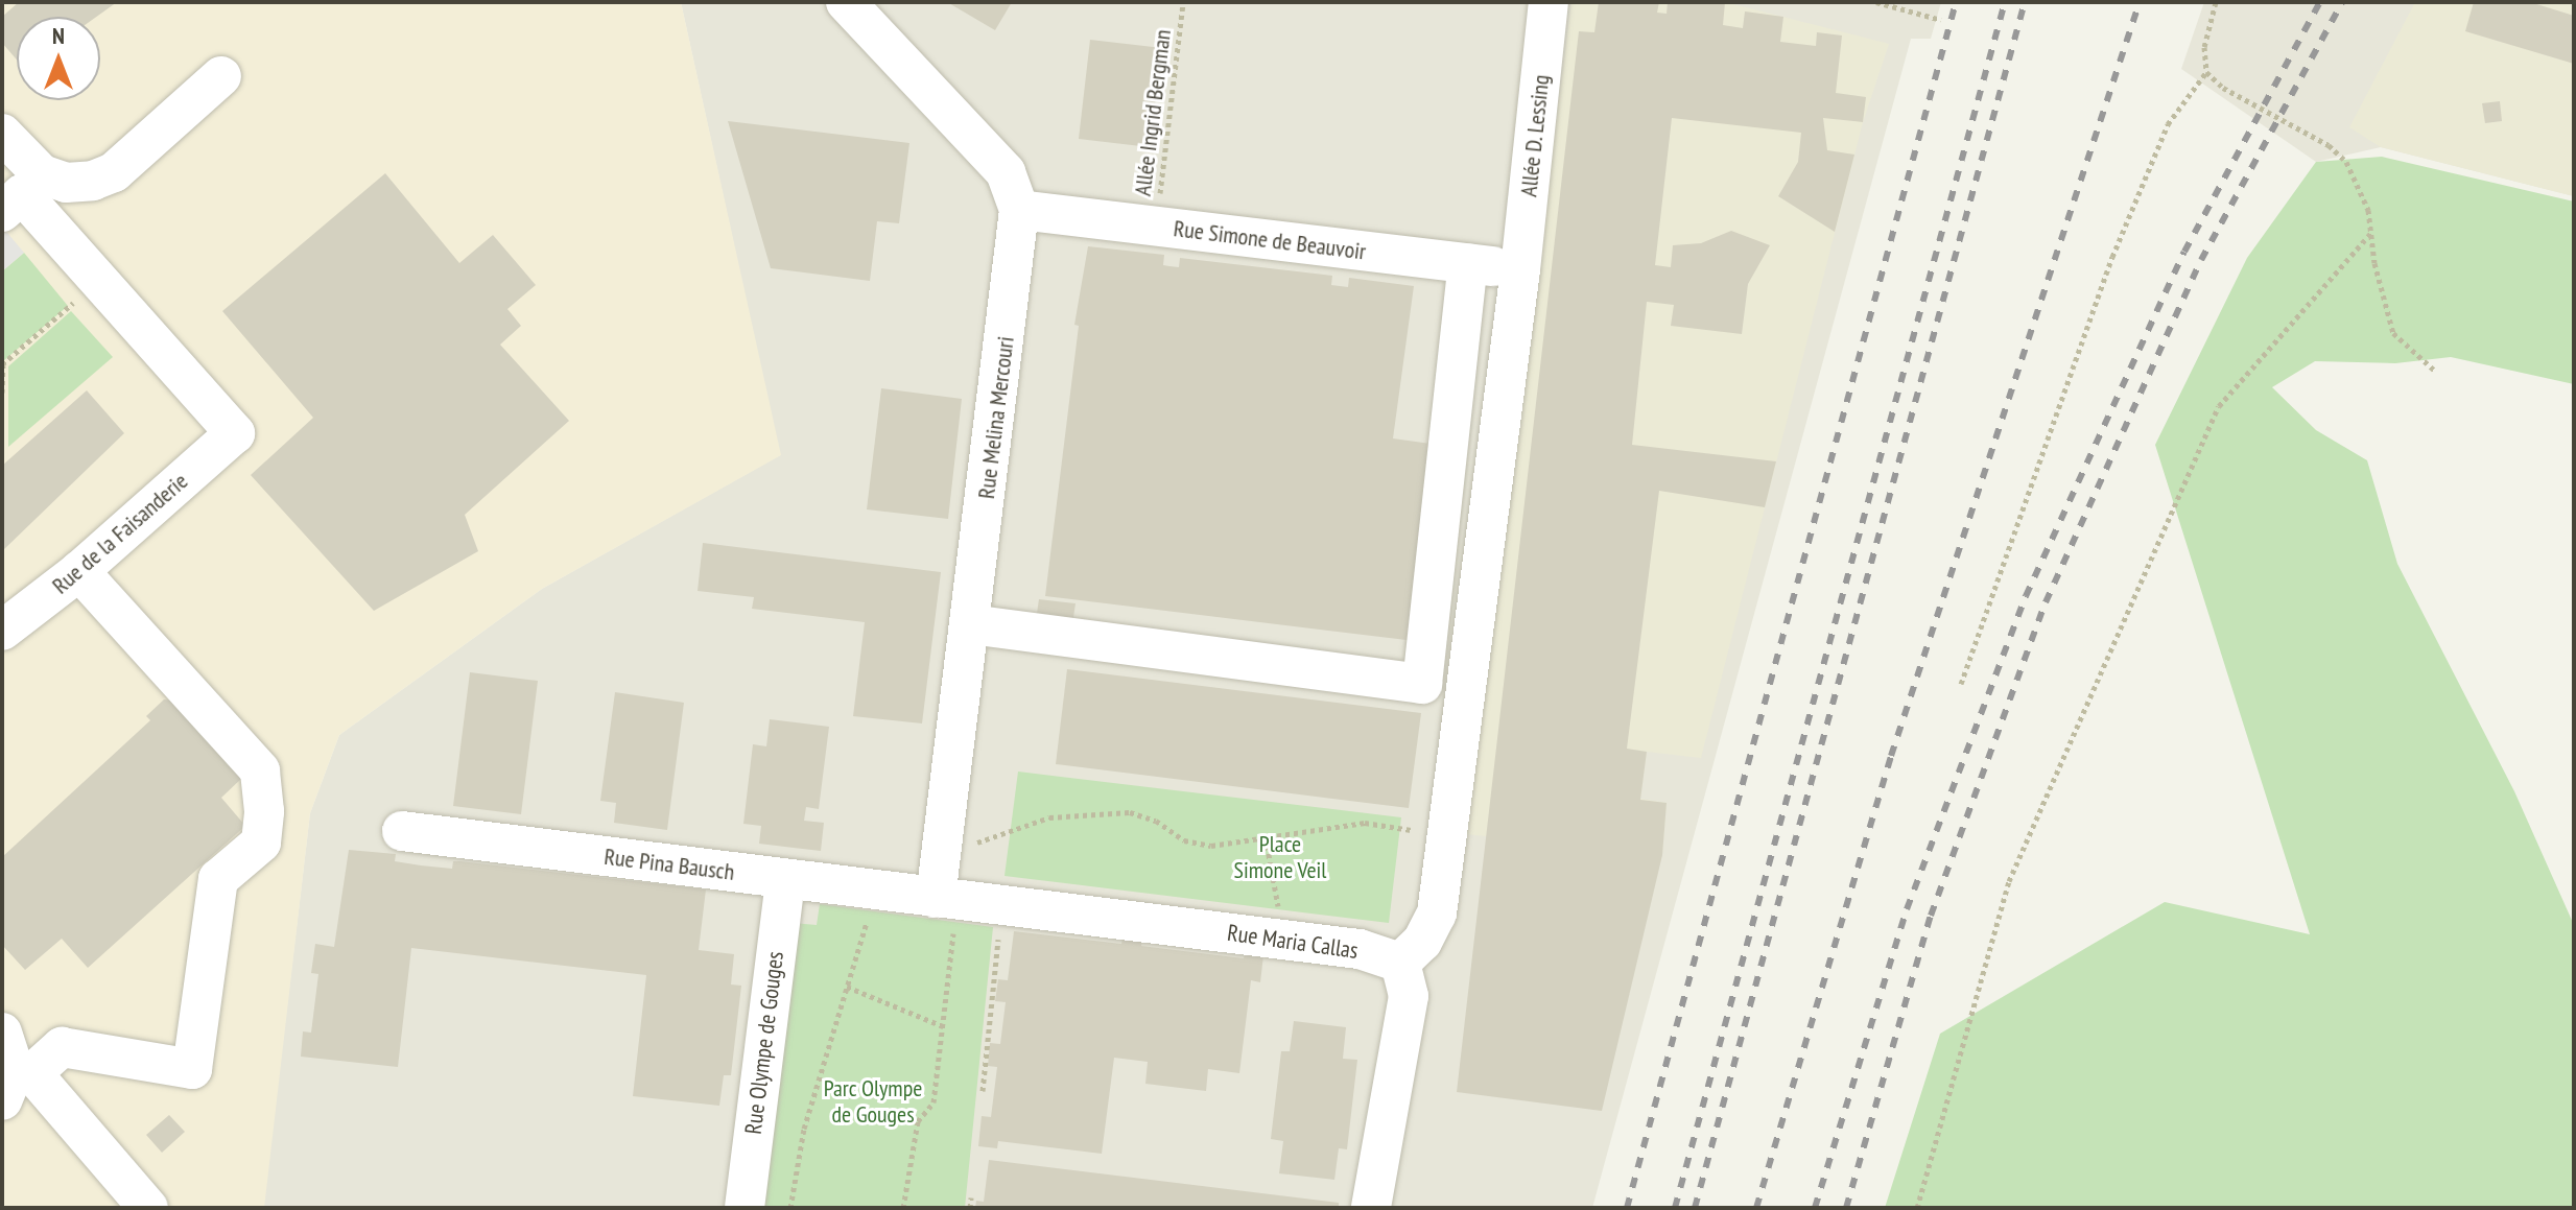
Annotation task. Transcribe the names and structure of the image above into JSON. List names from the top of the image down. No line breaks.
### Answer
{"streets":{"street":["Allée D. Lessing","Rue Simone de Beauvoir","Rue Melina Mercouri","Rue de la Faisanderie","Rue Pina Bausch","Rue Maria Callas","Rue Olympe de Gouges"],"path":["Allée Ingrid Bergman"]},"crossings":[["Allée Ingrid Bergman","Rue Simone de Beauvoir"],["Allée D. Lessing","Rue Simone de Beauvoir"],["Allée D. Lessing","Rue Maria Callas"],["Rue Simone de Beauvoir","Rue Melina Mercouri"],["Rue Melina Mercouri","Rue Pina Bausch"],["Rue Melina Mercouri","Rue Maria Callas"],["Rue Pina Bausch","Rue Maria Callas"],["Rue Pina Bausch","Rue Olympe de Gouges"]],"parks":["Place Simone Veil","Parc Olympe de Gouges"],"north":"top"}
